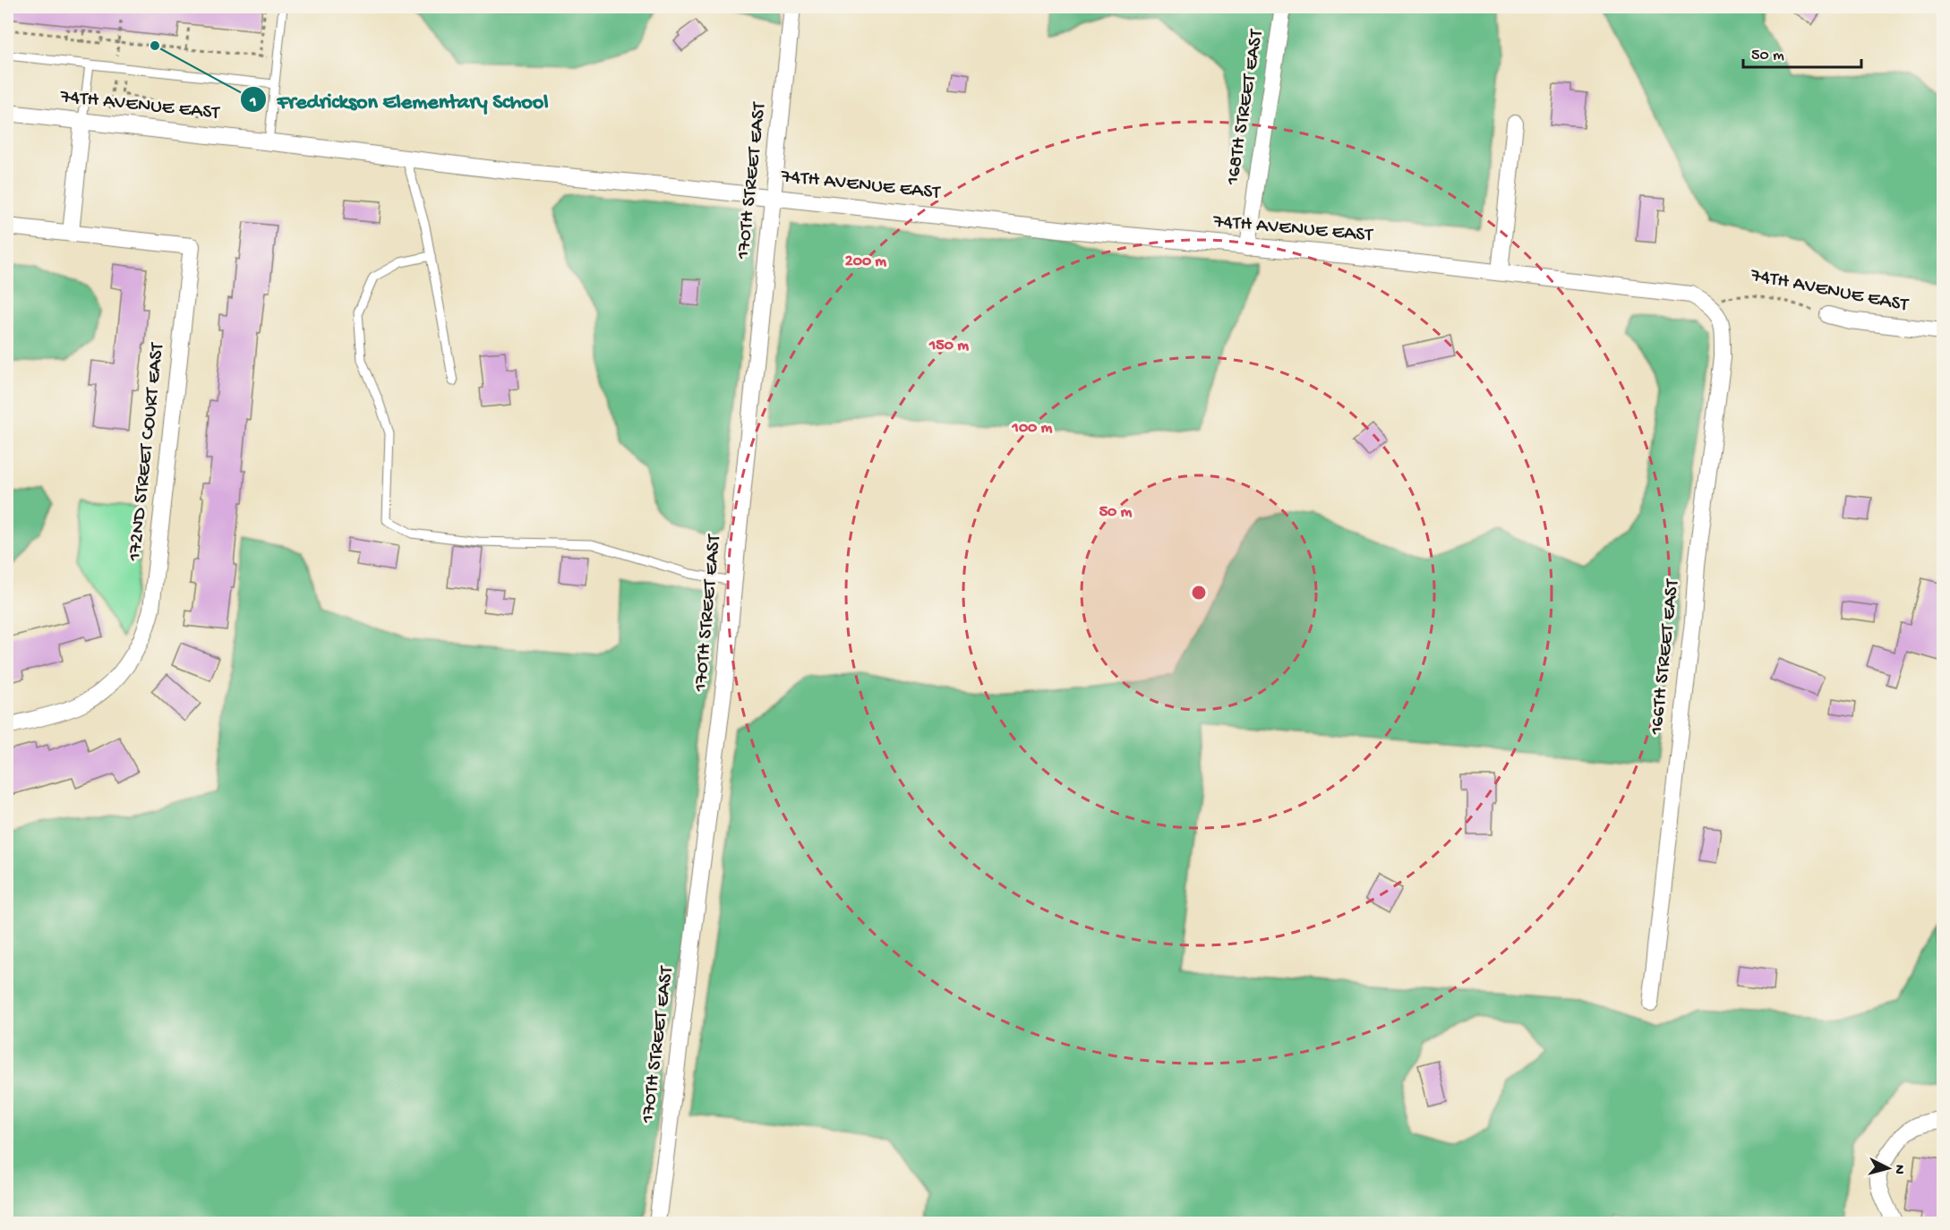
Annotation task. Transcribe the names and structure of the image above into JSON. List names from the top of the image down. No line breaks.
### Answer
{"streets":{"street":["74TH AVENUE EAST","168TH STREET EAST","170TH STREET EAST","172ND STREET COURT EAST","166TH STREET EAST"]},"crossings":[["74TH AVENUE EAST","168TH STREET EAST"],["74TH AVENUE EAST","170TH STREET EAST"],["74TH AVENUE EAST","166TH STREET EAST"]],"places":["Fredrickson Elementary School"],"scale_bar":"50 m","north":"right","rings":["200 m","150 m","100 m","50 m"]}
